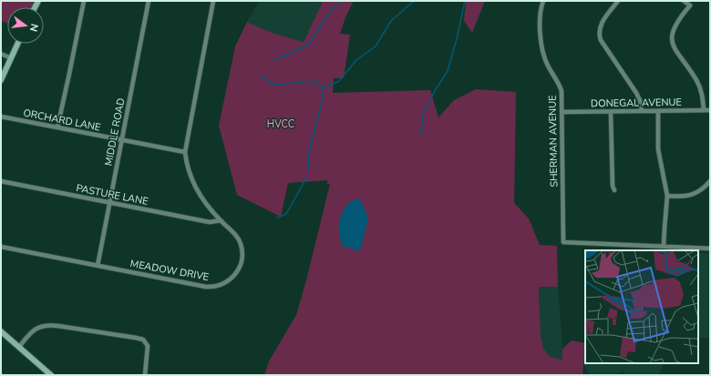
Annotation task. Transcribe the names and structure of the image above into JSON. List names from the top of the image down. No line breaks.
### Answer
{"streets":{"street":["DONEGAL AVENUE","ORCHARD LANE","MIDDLE ROAD","SHERMAN AVENUE","PASTURE LANE","MEADOW DRIVE"]},"crossings":[["DONEGAL AVENUE","SHERMAN AVENUE"],["ORCHARD LANE","MIDDLE ROAD"],["ORCHARD LANE","MEADOW DRIVE"],["MIDDLE ROAD","PASTURE LANE"],["MIDDLE ROAD","MEADOW DRIVE"],["PASTURE LANE","MEADOW DRIVE"]],"parks":["HVCC"],"north":"right"}
